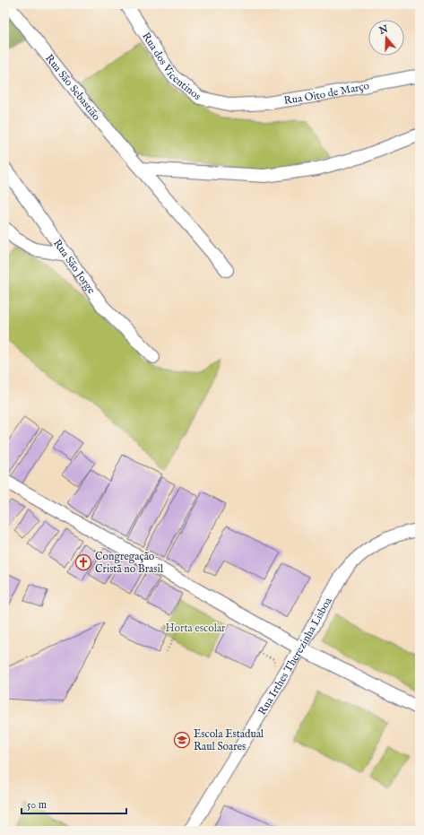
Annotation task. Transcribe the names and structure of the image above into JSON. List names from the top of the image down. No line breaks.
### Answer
{"streets":{"street":["Rua dos Vicentinos","Rua São Sebastião","Rua Oito de Março","Rua São Jorge","Rua Irthes Therezinha Lisboa"]},"crossings":[["Rua dos Vicentinos","Rua Oito de Março"]],"parks":["Horta escolar"],"places":{"church":["Congregação Cristã no Brasil"],"school or university":["Escola Estadual Raul Soares"]},"scale_bar":"50 m","north":"top"}
